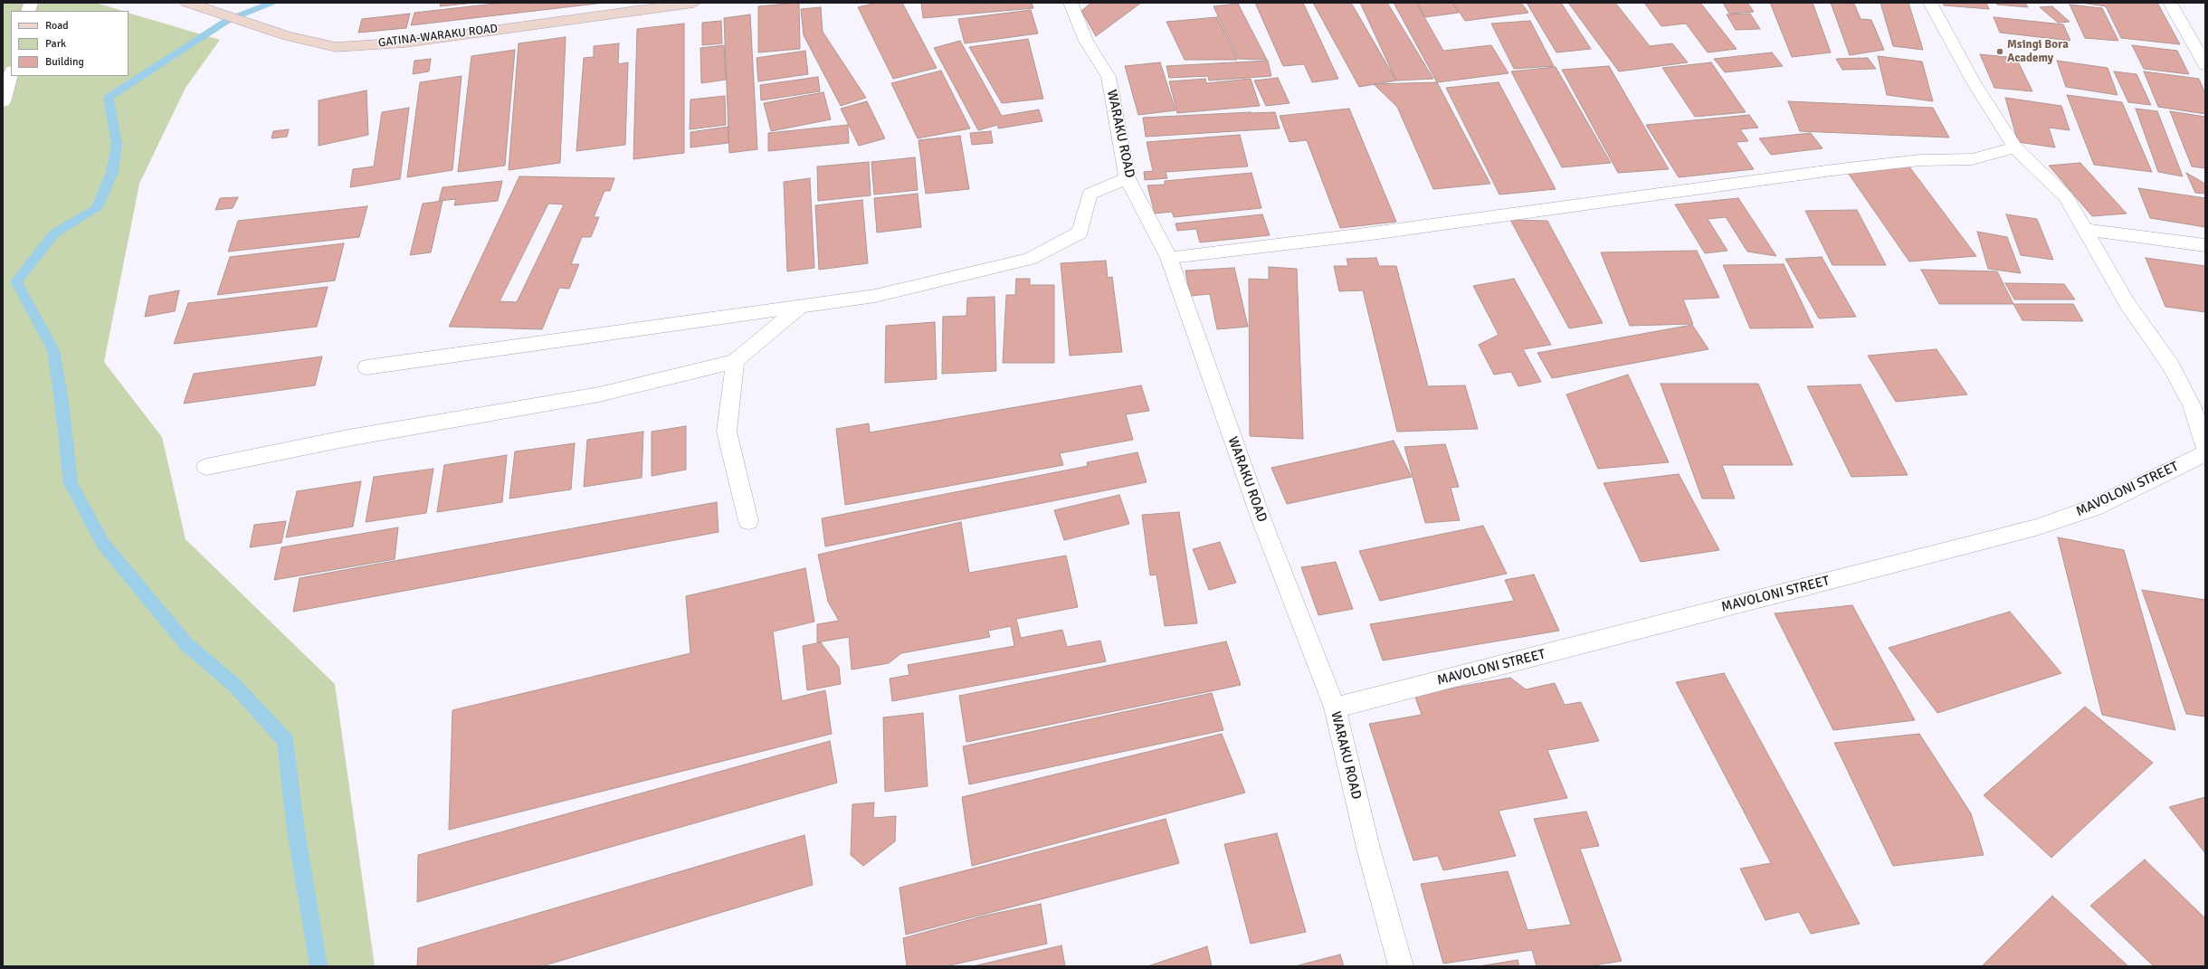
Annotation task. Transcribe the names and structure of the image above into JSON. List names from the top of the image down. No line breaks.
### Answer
{"streets":{"street":["GATINA-WARAKU ROAD","WARAKU ROAD","MAVOLONI STREET"]},"crossings":[["WARAKU ROAD","MAVOLONI STREET"]],"places":["Msingi Bora Academy"],"legend":["Road","Park","Building"]}
